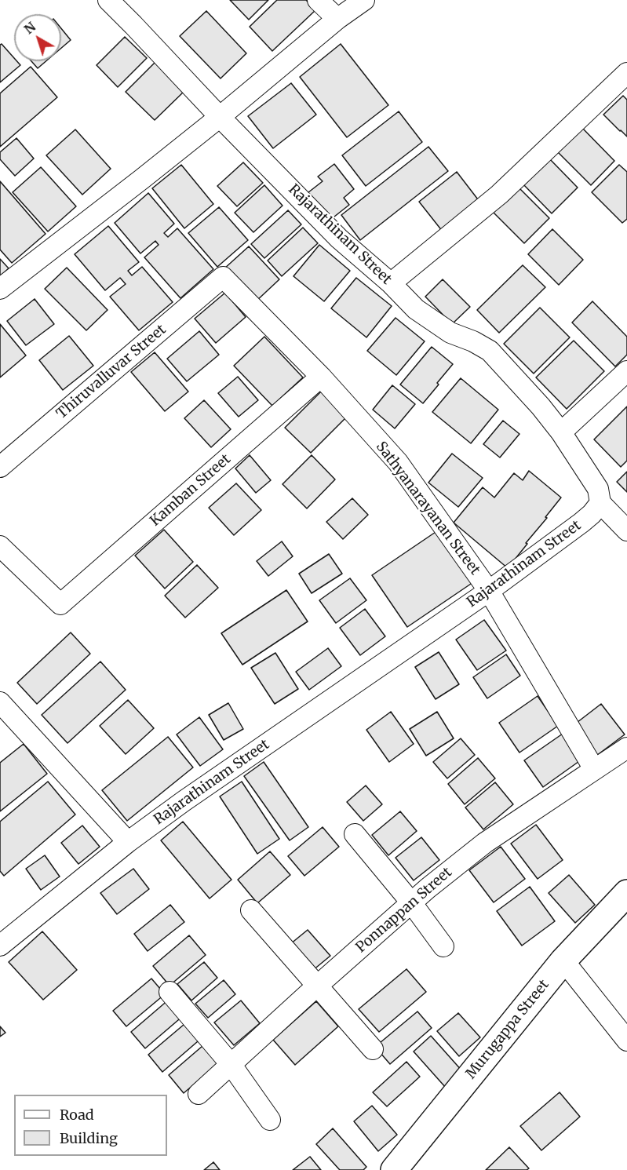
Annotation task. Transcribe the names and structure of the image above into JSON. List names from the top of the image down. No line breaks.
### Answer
{"streets":{"street":["Rajarathinam Street","Thiruvalluvar Street","Kamban Street","Sathyanarayanan Street","Ponnappan Street","Murugappa Street"]},"crossings":[["Rajarathinam Street","Sathyanarayanan Street"],["Thiruvalluvar Street","Sathyanarayanan Street"],["Kamban Street","Sathyanarayanan Street"],["Sathyanarayanan Street","Ponnappan Street"]],"legend":["Road","Building"],"north":"top left"}
